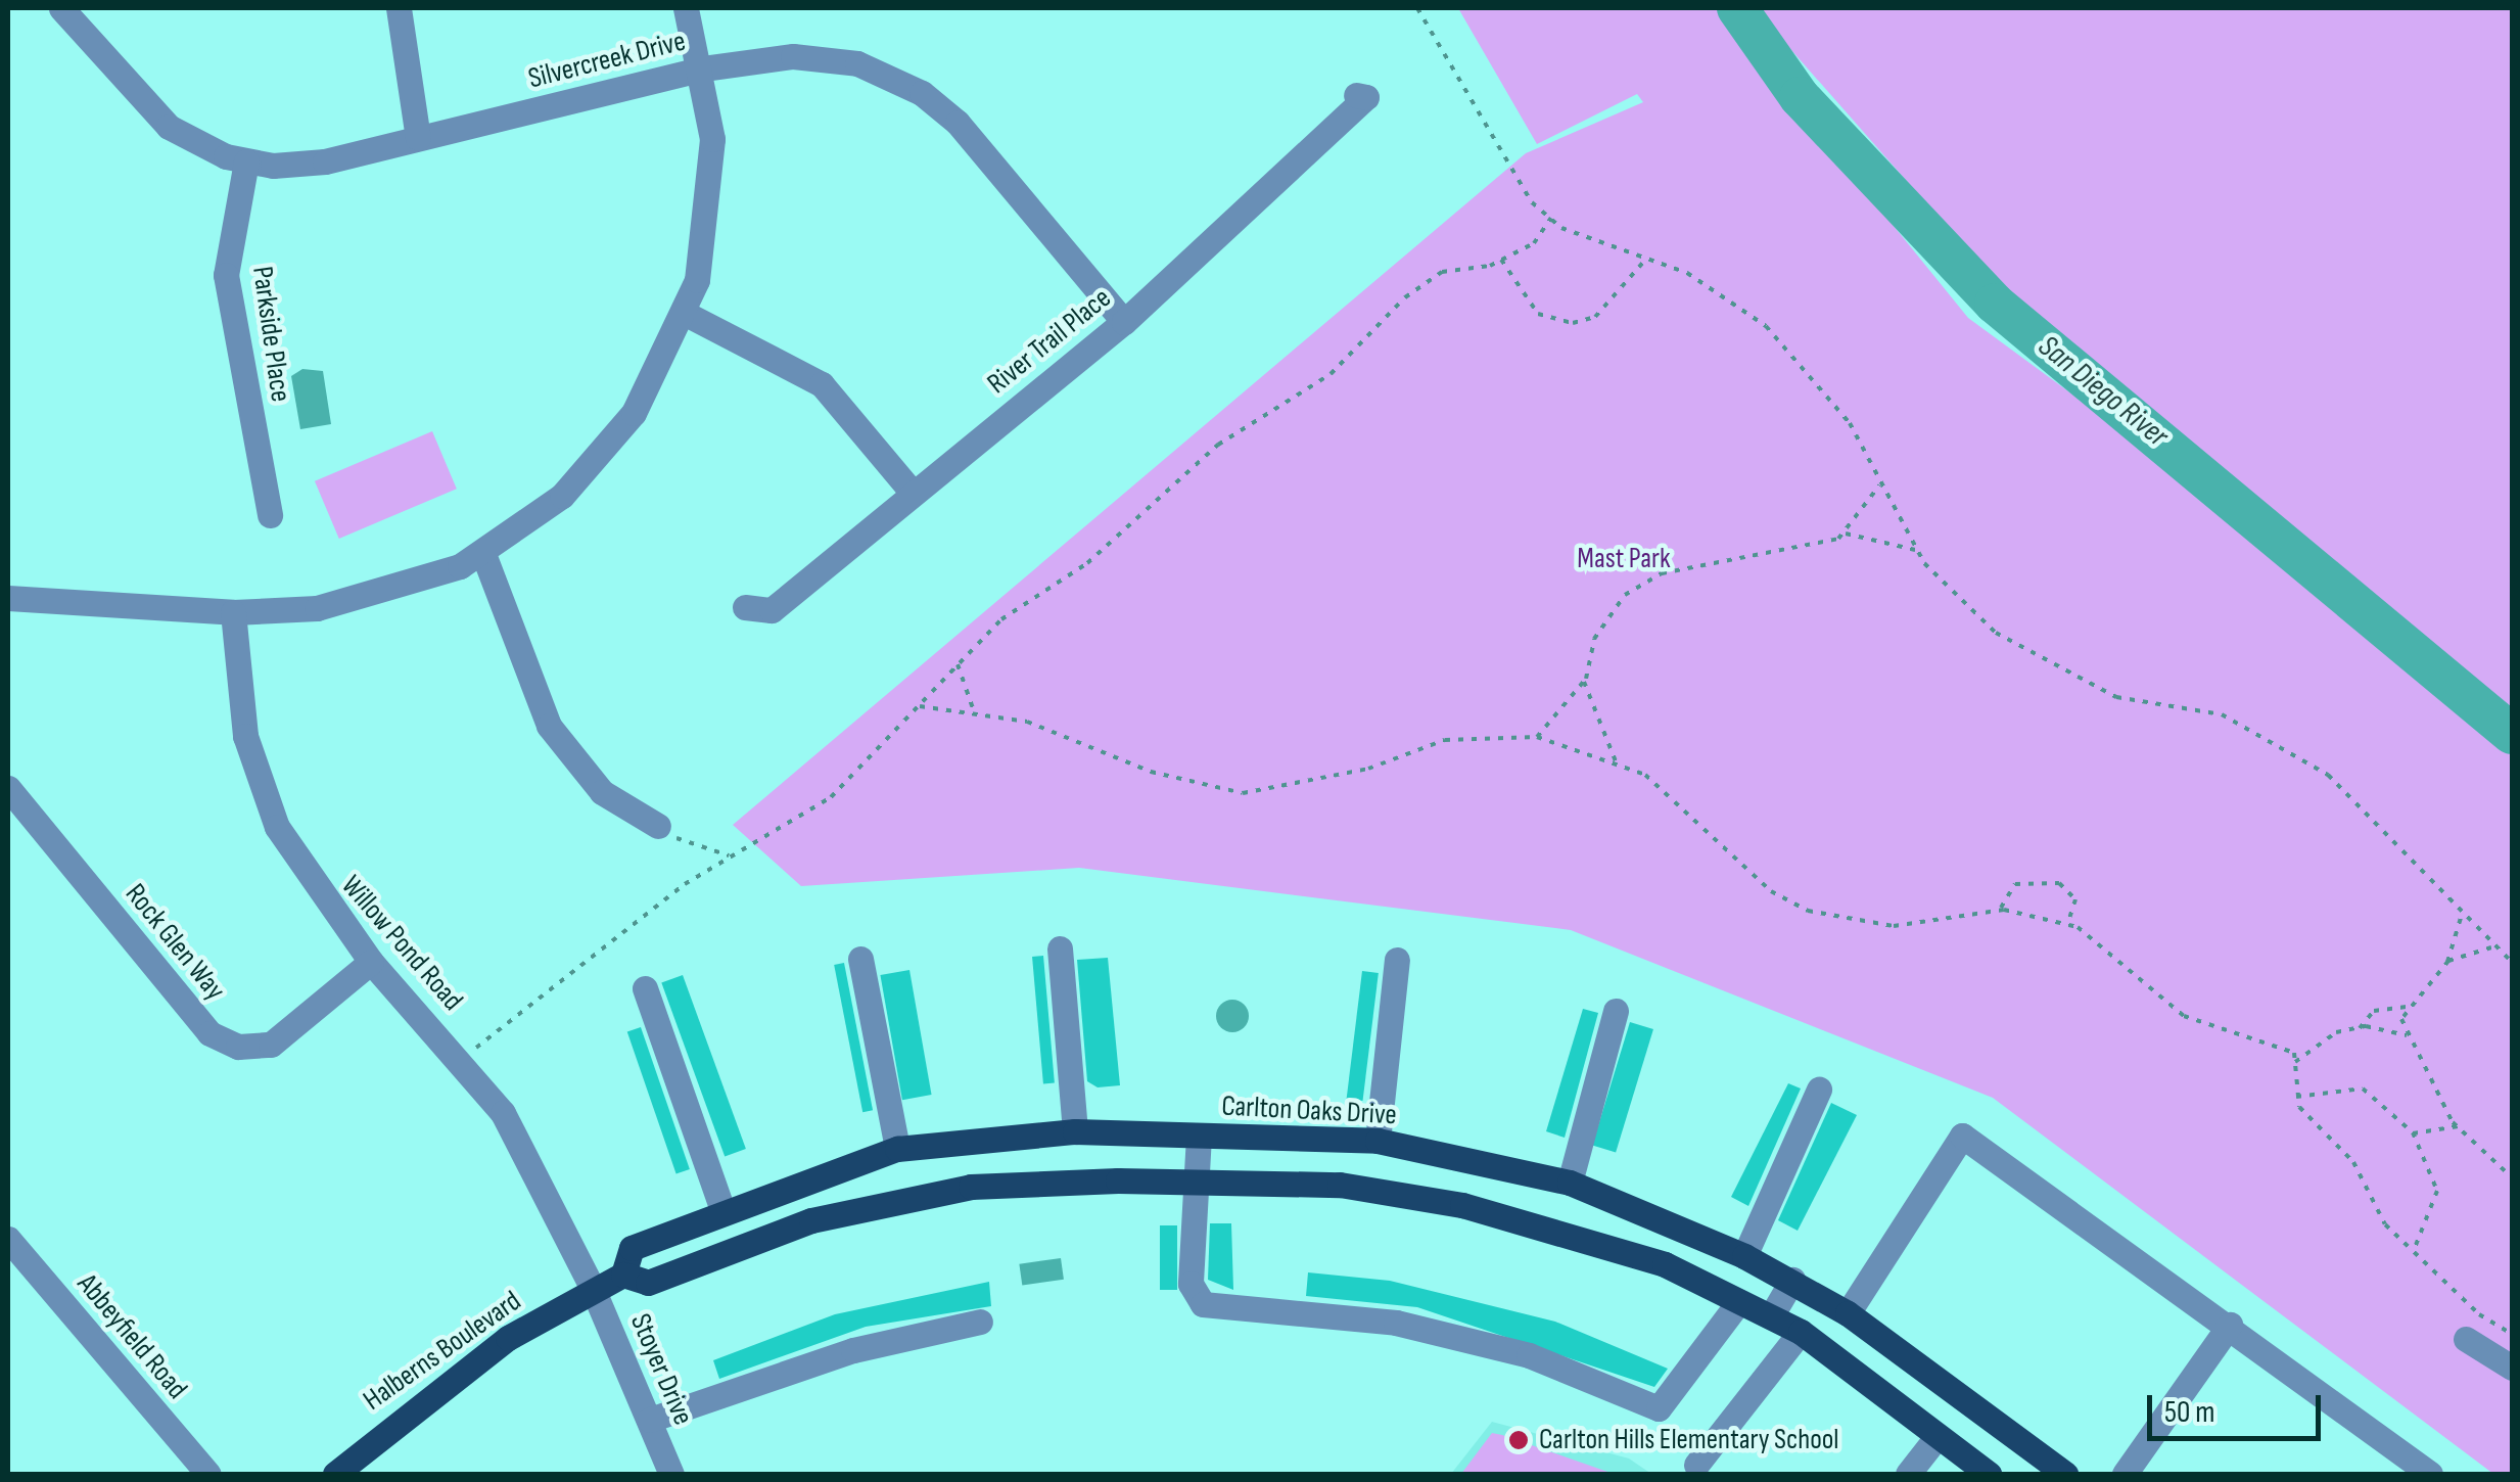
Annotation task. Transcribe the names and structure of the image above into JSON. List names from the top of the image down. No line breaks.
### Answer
{"streets":{"main road":["Carlton Oaks Drive","Halberns Boulevard"],"street":["Silvercreek Drive","Parkside Place","River Trail Place","Rock Glen Way","Willow Pond Road","Abbeyfield Road","Stoyer Drive"]},"crossings":[["Silvercreek Drive","Parkside Place"],["Silvercreek Drive","River Trail Place"],["Rock Glen Way","Willow Pond Road"],["Willow Pond Road","Carlton Oaks Drive"],["Willow Pond Road","Halberns Boulevard"],["Willow Pond Road","Stoyer Drive"],["Carlton Oaks Drive","Halberns Boulevard"],["Carlton Oaks Drive","Stoyer Drive"],["Halberns Boulevard","Stoyer Drive"]],"water":["San Diego River"],"parks":["Mast Park"],"places":["Carlton Hills Elementary School"],"scale_bar":"50 m"}
